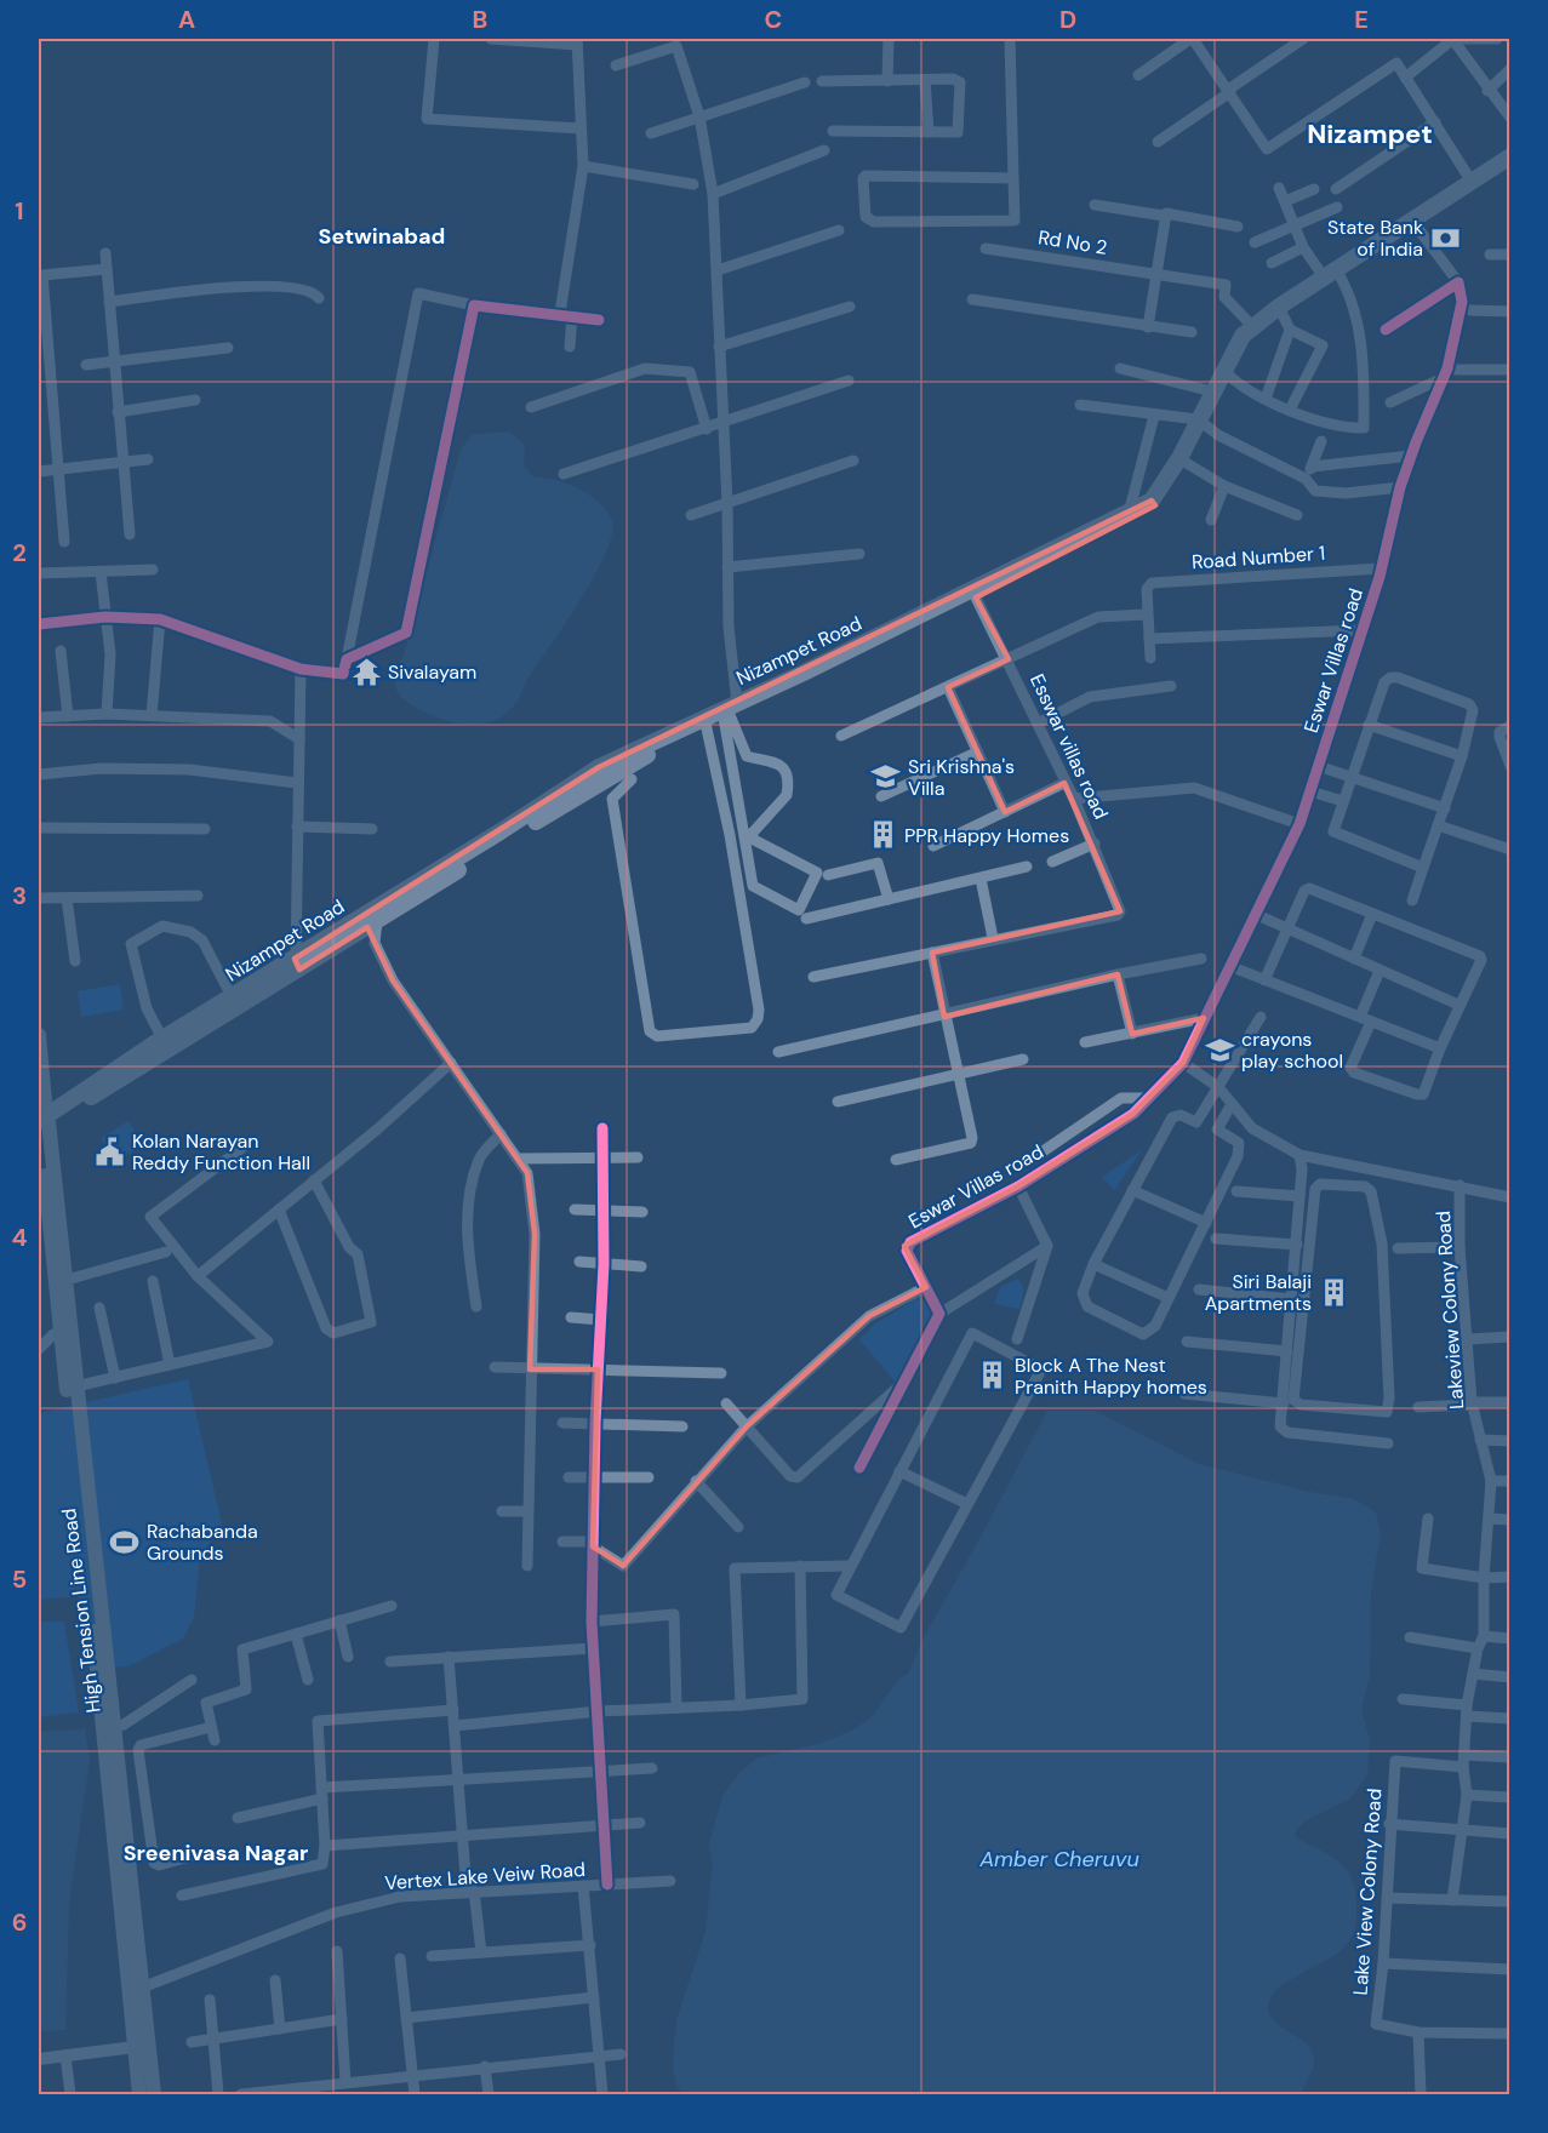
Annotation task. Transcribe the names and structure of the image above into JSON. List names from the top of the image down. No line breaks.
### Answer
{"streets":{"main road":["Nizampet Road","High Tension Line Road"],"street":["Rd No 2","Road Number 1","Eswar Villas road","Esswar villas road","Lakeview Colony Road","Vertex Lake Veiw Road","Lake View Colony Road"]},"crossings":[["Rd No 2","Nizampet Road"],["Road Number 1","Eswar Villas road"],["Nizampet Road","Esswar villas road"],["Nizampet Road","High Tension Line Road"],["Lakeview Colony Road","Lake View Colony Road"],["High Tension Line Road","Vertex Lake Veiw Road"]],"districts":["Nizampet","Setwinabad","Sreenivasa Nagar"],"water":["Amber Cheruvu"],"places":{"bank":["State Bank of India"],"temple":["Sivalayam"],"school or university":["Sri Krishna's Villa","crayons play school"],"building":["PPR Happy Homes","Siri Balaji Apartments","Block A The Nest Pranith Happy homes"],"public building":["Kolan Narayan Reddy Function Hall"],"sports":["Rachabanda Grounds"]},"grid":{"columns":["A","B","C","D","E"],"rows":["1","2","3","4","5","6"]}}
